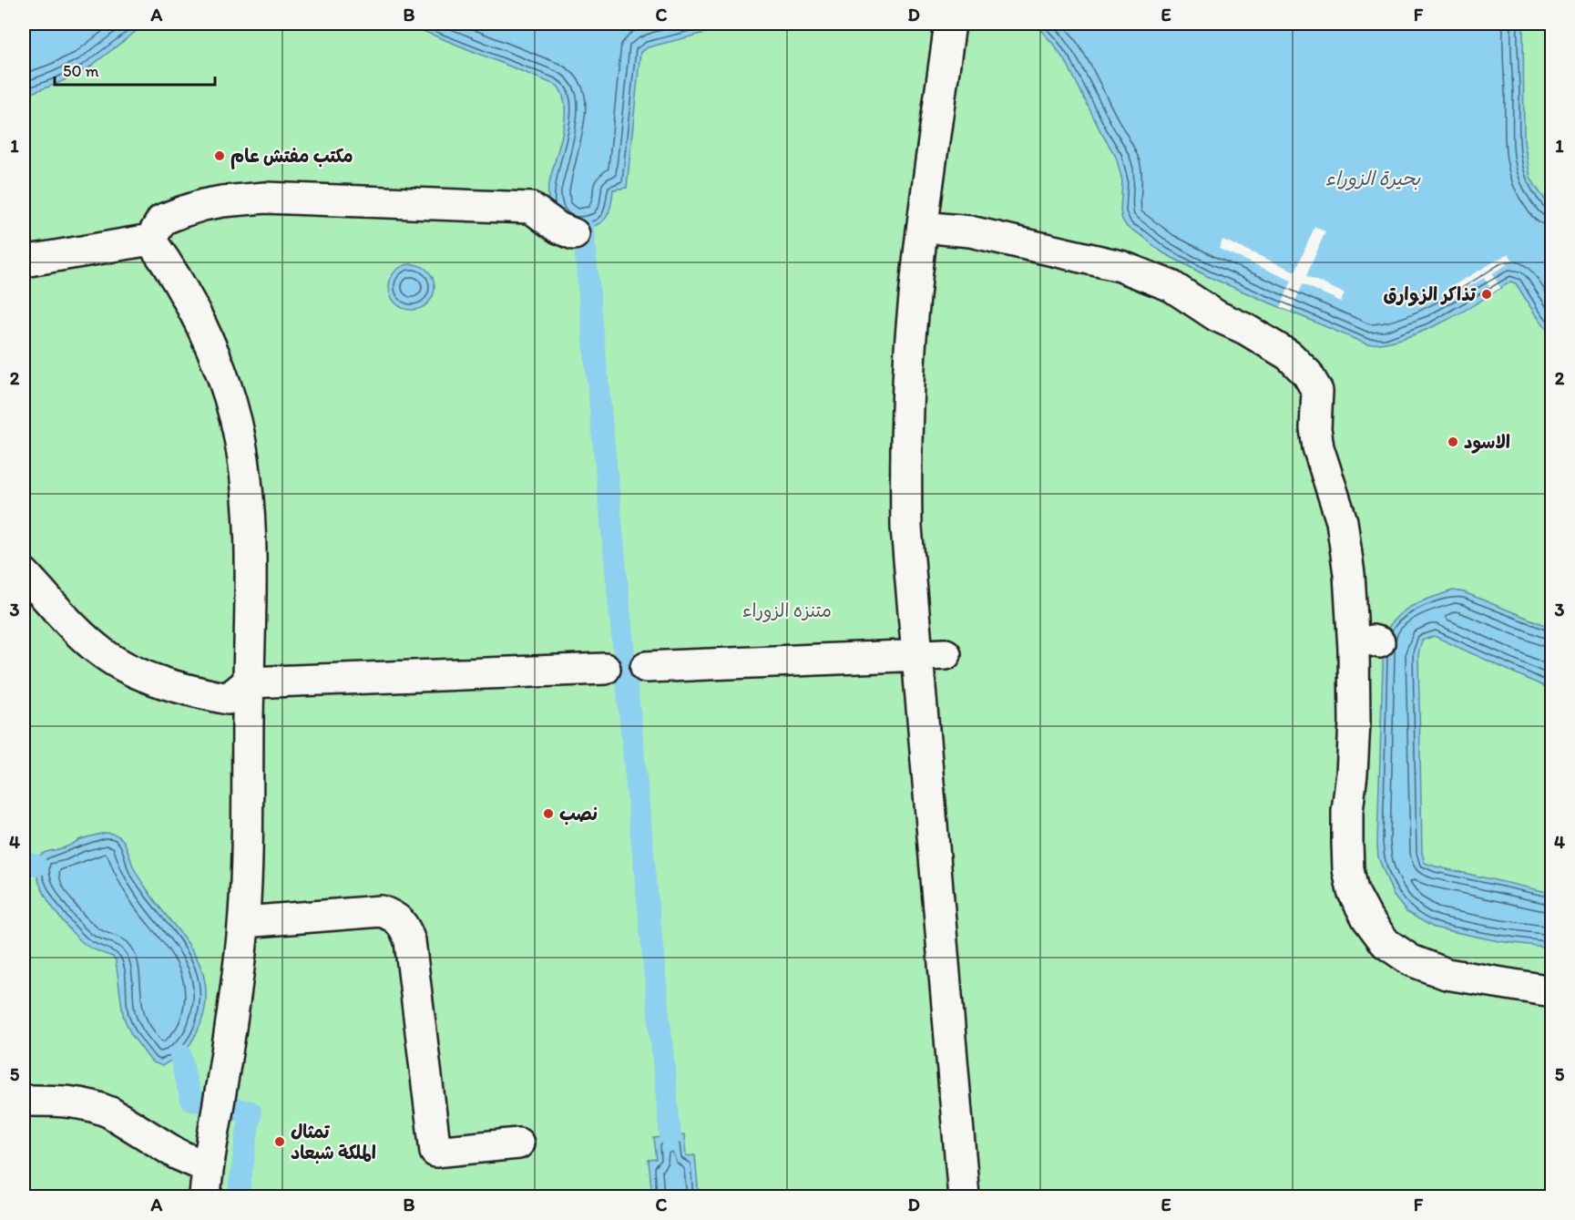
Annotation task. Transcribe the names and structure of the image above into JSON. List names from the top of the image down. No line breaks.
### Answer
{"water":["بحيرة الزوراء"],"parks":["متنزه الزوراء"],"places":["مكتب مفتش عام","تذاكر الزوارق","الاسود","نصب","تمثال الملكة شبعاد"],"scale_bar":"50 m","grid":{"columns":["A","B","C","D","E","F"],"rows":["1","2","3","4","5"]}}
